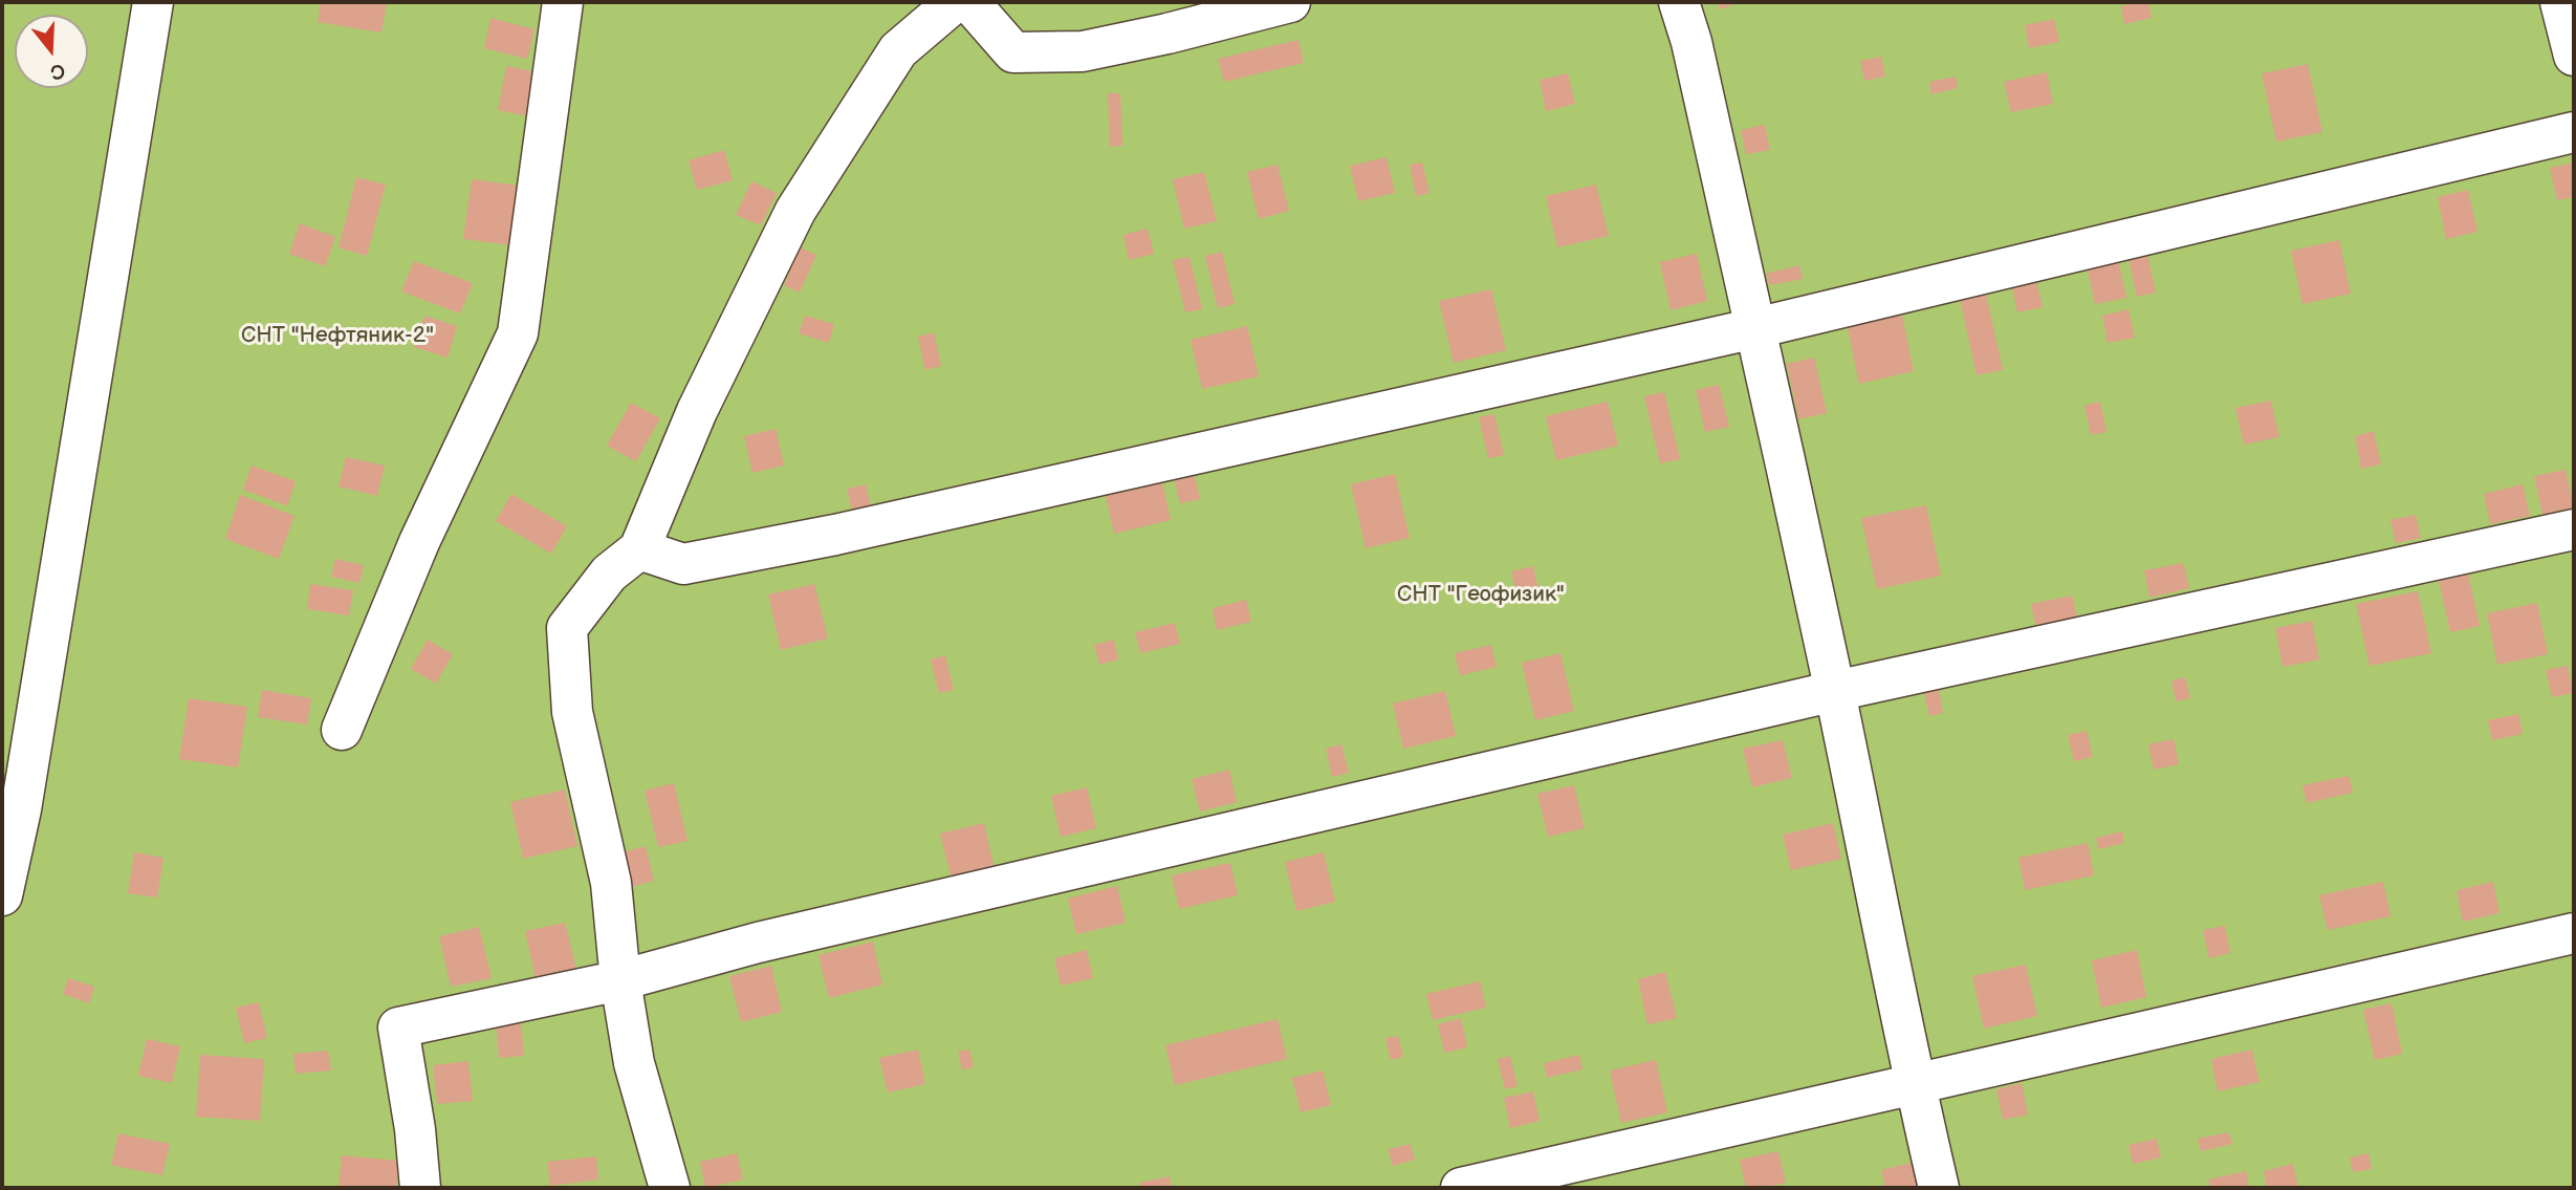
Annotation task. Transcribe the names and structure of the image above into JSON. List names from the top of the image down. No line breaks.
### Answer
{"parks":["СНТ \"Нефтяник-2\"","СНТ \"Геофизик\""],"north":"bottom"}
